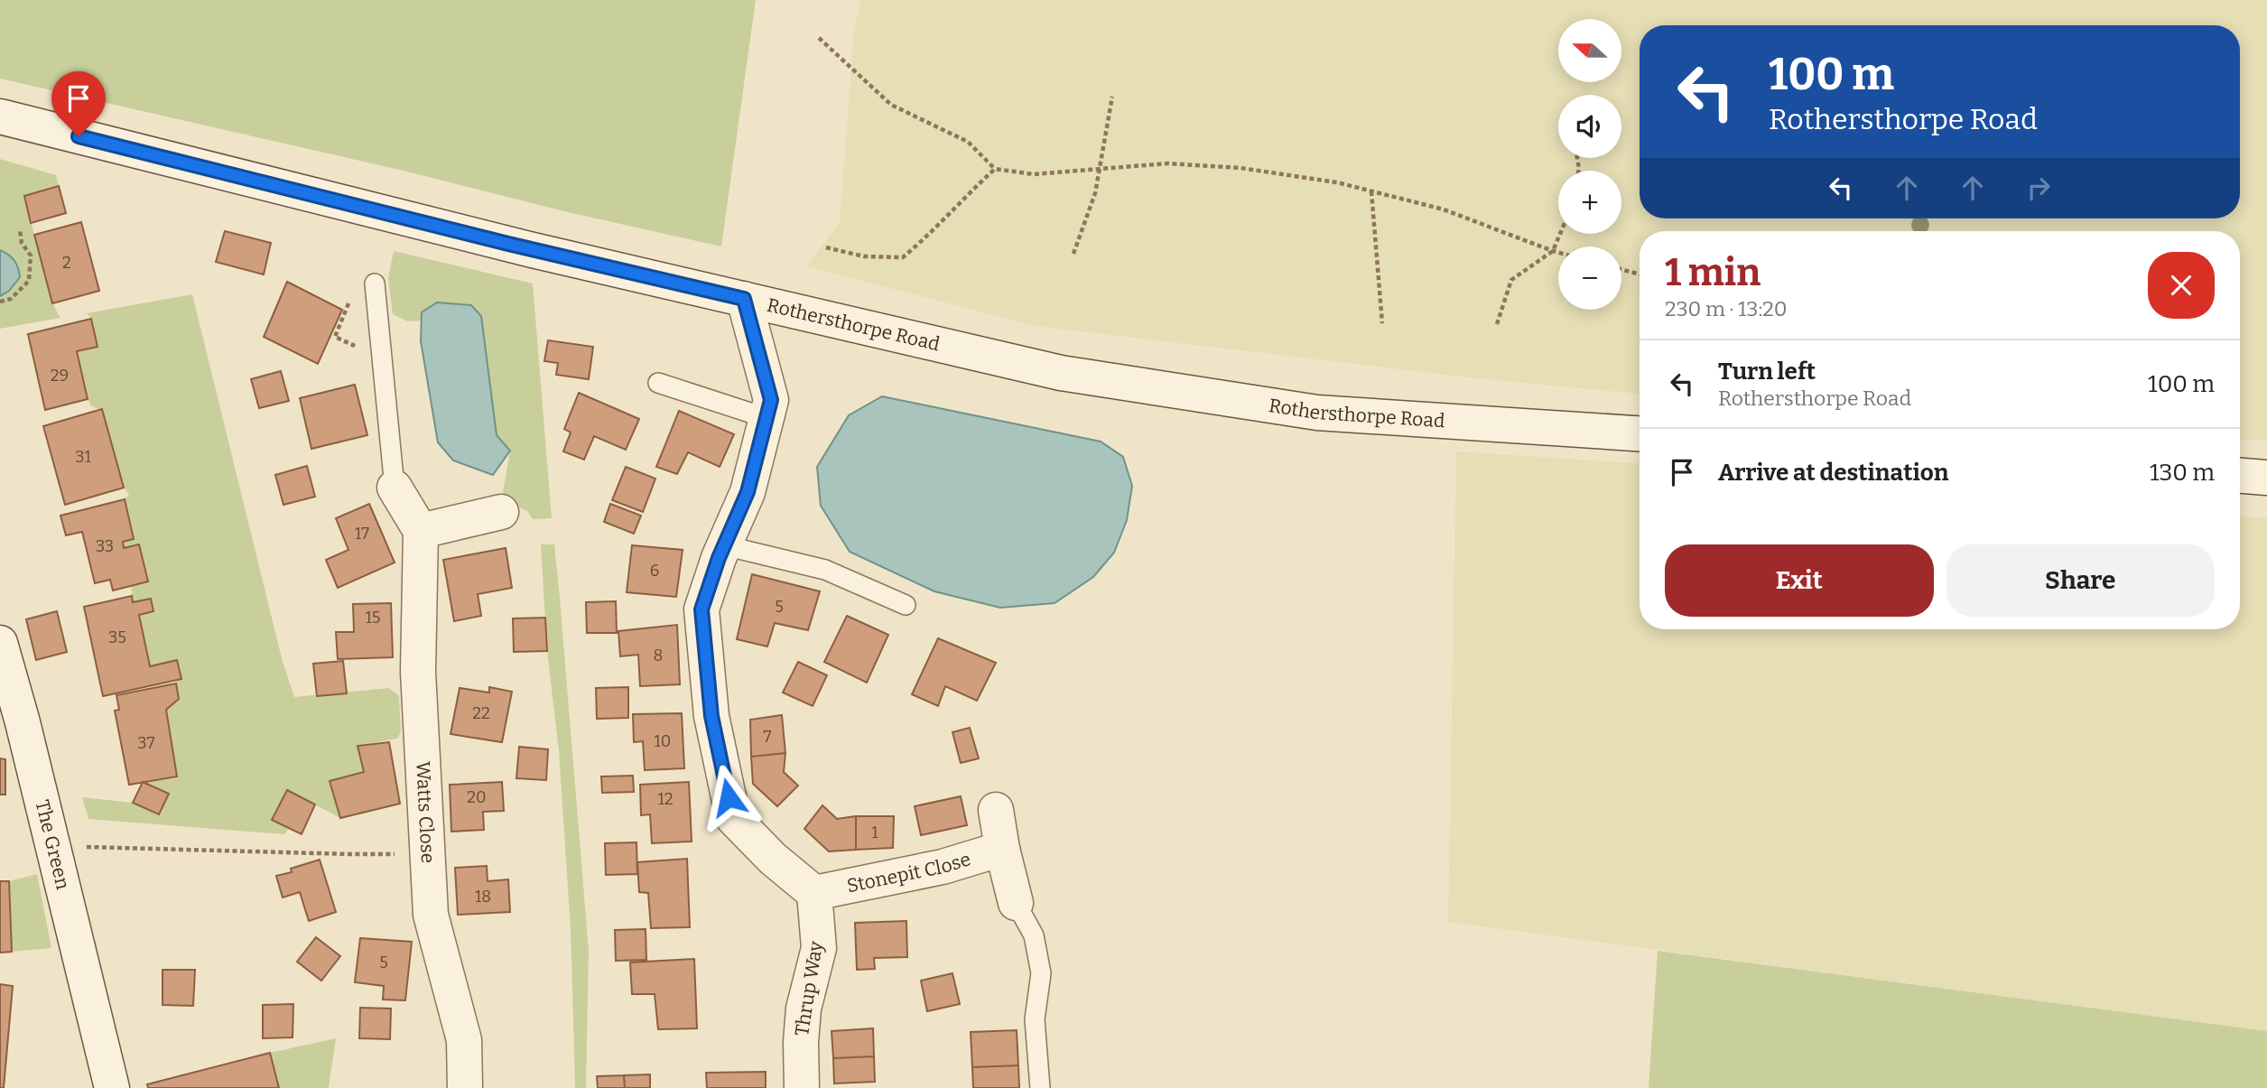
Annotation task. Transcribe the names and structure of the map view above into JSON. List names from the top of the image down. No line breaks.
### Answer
{"streets":{"street":["Rothersthorpe Road","Watts Close","The Green","Stonepit Close","Thrup Way"]},"crossings":[["Stonepit Close","Thrup Way"]],"house_numbers":["2","29","31","17","33","6","5","15","35","8","22","7","10","37","20","12","1","18","5"],"north":"left","page":{"map_buttons":["+","−"],"turn":["100 m","Rothersthorpe Road"],"heading":["1 min","230 m · 13:20"],"list":[{"name":"Turn left","note":"Rothersthorpe Road","value":"100 m"},{"name":"Arrive at destination","value":"130 m"}],"buttons":["Exit","Share"]}}
